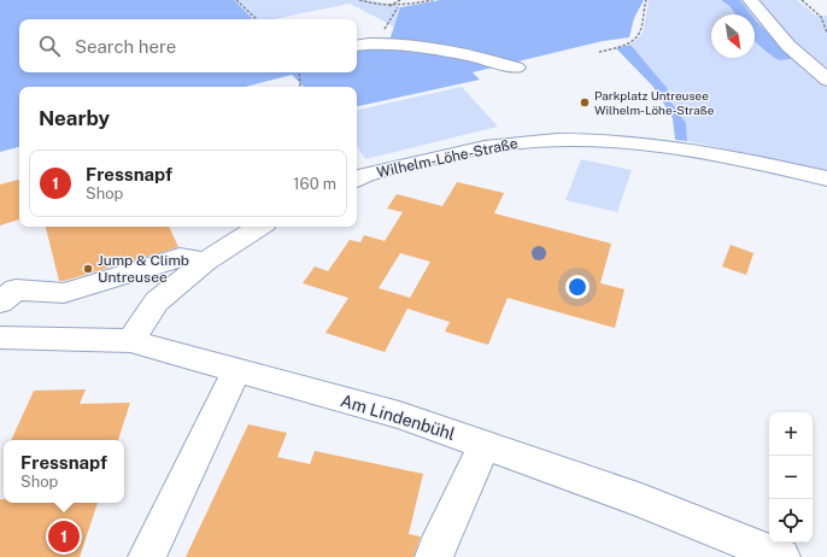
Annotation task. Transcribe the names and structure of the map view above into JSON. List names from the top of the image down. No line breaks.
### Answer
{"streets":{"street":["Wilhelm-Löhe-Straße","Am Lindenbühl"]},"places":["Parkplatz Untreusee Wilhelm-Löhe-Straße","Jump & Climb Untreusee"],"north":"bottom right","page":{"search":"Search here","heading":"Nearby","list":[{"mark":"1","name":"Fressnapf","note":"Shop","value":"160 m"}],"map_buttons":["+","−"],"popup":["Fressnapf","Shop"],"pins":"1"}}
